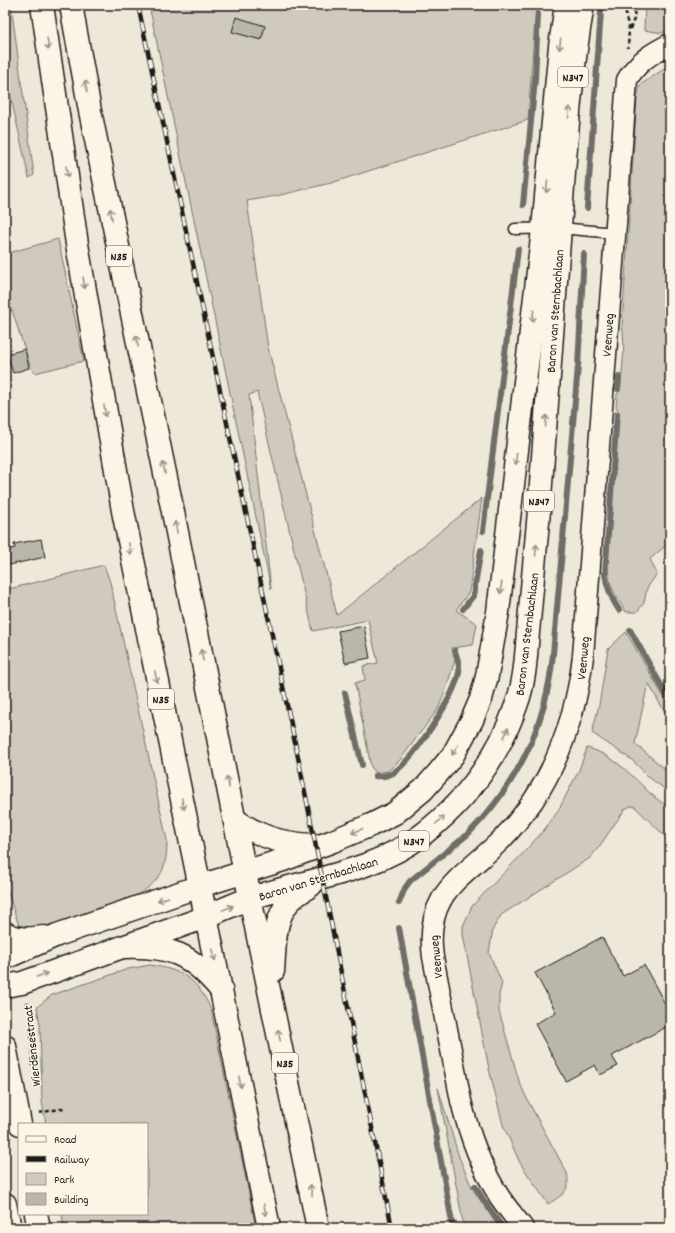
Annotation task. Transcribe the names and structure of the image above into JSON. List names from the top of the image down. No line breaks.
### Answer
{"streets":{"main road":["N347","N35","Baron van Sternbachlaan","Wierdensestraat"],"street":["Veenweg"]},"crossings":[["N35","Baron van Sternbachlaan"],["Baron van Sternbachlaan","Wierdensestraat"]],"legend":["Road","Railway","Park","Building"]}
